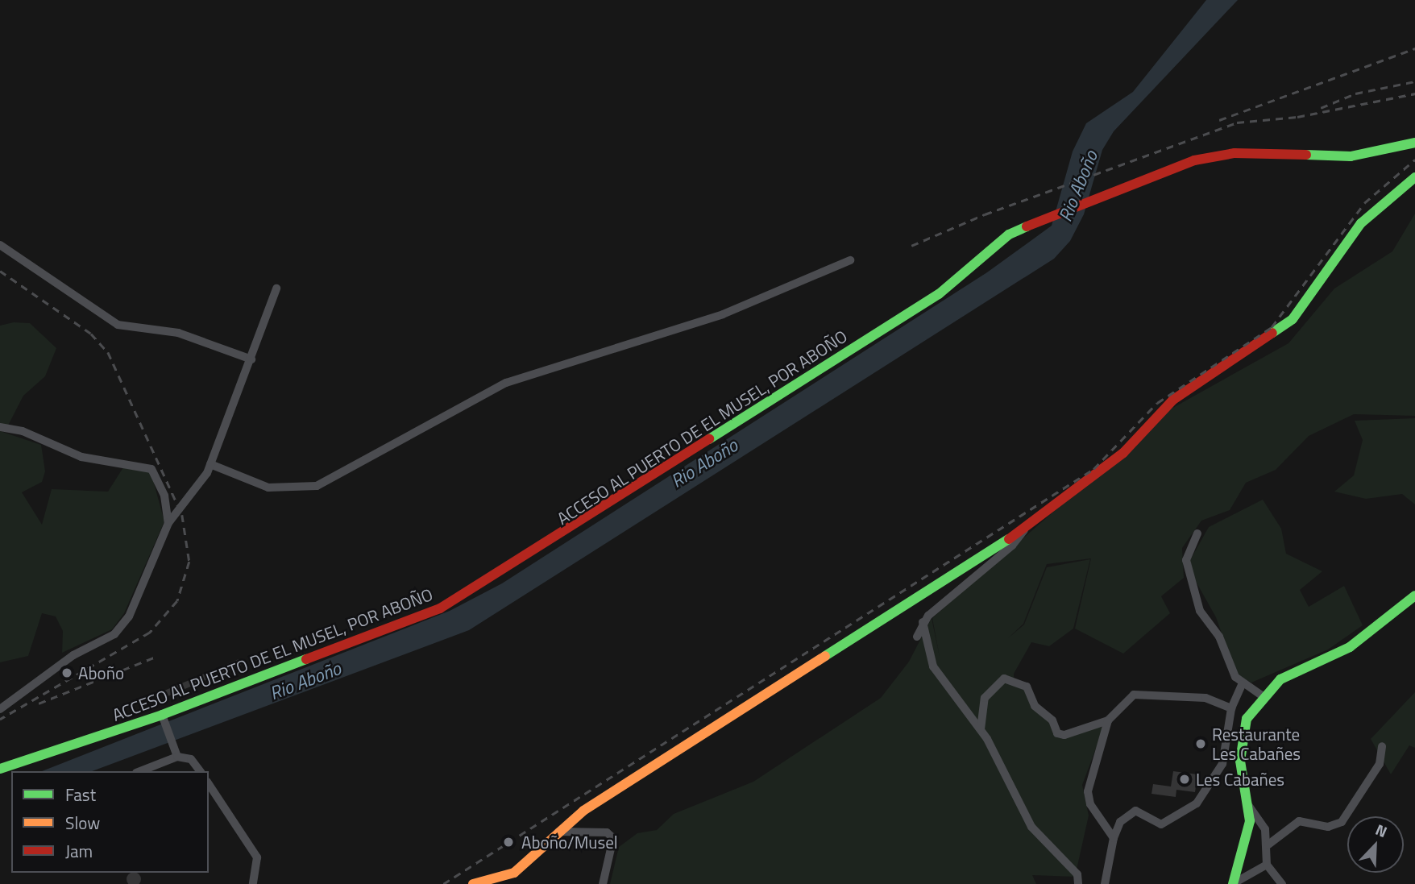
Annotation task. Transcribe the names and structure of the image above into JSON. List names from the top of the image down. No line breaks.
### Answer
{"streets":{"street":["ACCESO AL PUERTO DE EL MUSEL, POR ABOÑO"]},"water":["Rio Aboño"],"places":["Aboño","Restaurante Les Cabañes","Les Cabañes","Aboño/Musel"],"legend":["Fast","Slow","Jam"],"north":"top right"}
